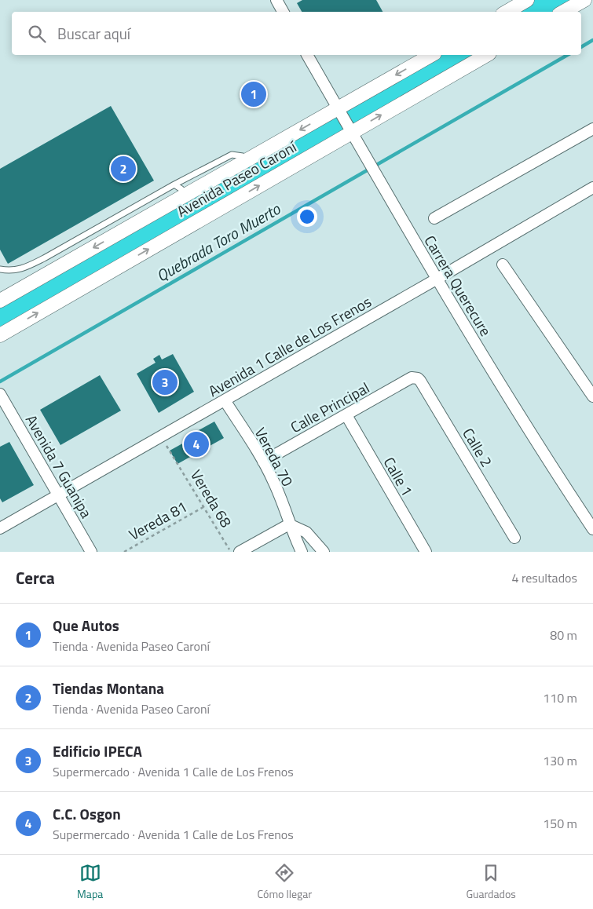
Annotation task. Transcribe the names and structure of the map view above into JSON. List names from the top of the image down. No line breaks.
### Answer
{"streets":{"street":["Avenida Paseo Caroní","Carrera Querecure","Avenida 1 Calle de Los Frenos","Calle Principal","Calle 2","Vereda 70","Avenida 7 Guanipa","Calle 1"],"path":["Vereda 68","Vereda 81"]},"crossings":[["Avenida Paseo Caroní","Carrera Querecure"],["Carrera Querecure","Avenida 1 Calle de Los Frenos"],["Avenida 1 Calle de Los Frenos","Vereda 70"],["Avenida 1 Calle de Los Frenos","Avenida 7 Guanipa"],["Avenida 1 Calle de Los Frenos","Vereda 68"],["Calle Principal","Calle 2"],["Calle Principal","Vereda 70"],["Calle Principal","Calle 1"],["Vereda 68","Vereda 81"]],"water":["Quebrada Toro Muerto"],"page":{"search":"Buscar aquí","pins":["1","2","3","4"],"heading":["Cerca","4 resultados"],"list":[{"mark":"1","name":"Que Autos","note":"Tienda · Avenida Paseo Caroní","value":"80 m"},{"mark":"2","name":"Tiendas Montana","note":"Tienda · Avenida Paseo Caroní","value":"110 m"},{"mark":"3","name":"Edificio IPECA","note":"Supermercado · Avenida 1 Calle de Los Frenos","value":"130 m"},{"mark":"4","name":"C.C. Osgon","note":"Supermercado · Avenida 1 Calle de Los Frenos","value":"150 m"}],"nav":["Mapa","Cómo llegar","Guardados"]}}
